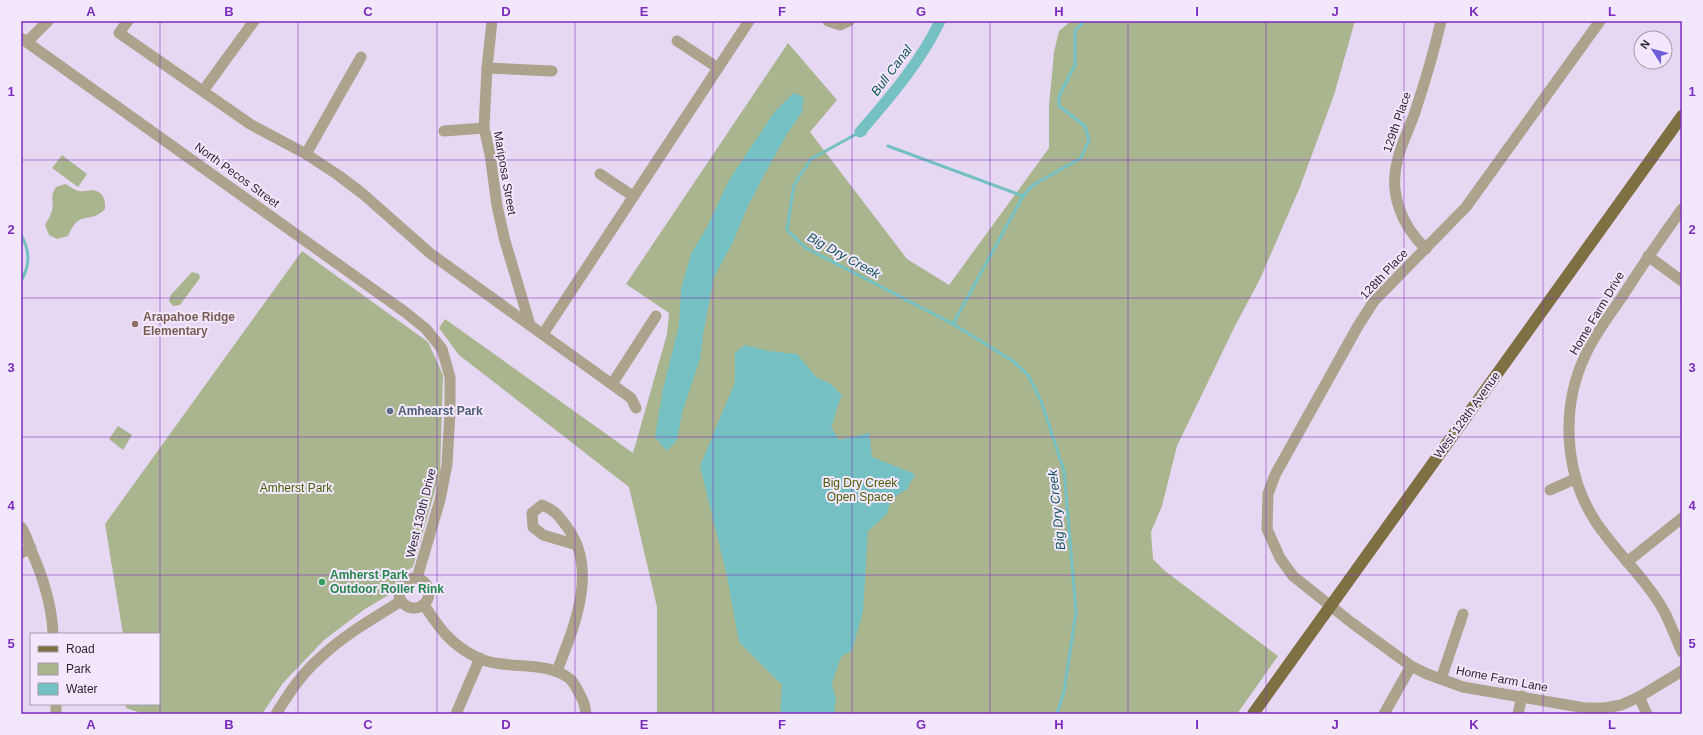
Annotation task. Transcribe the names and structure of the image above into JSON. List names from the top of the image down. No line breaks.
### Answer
{"streets":{"main road":["West 128th Avenue"],"street":["129th Place","Mariposa Street","North Pecos Street","128th Place","Home Farm Drive","West 130th Drive","Home Farm Lane"]},"crossings":[["129th Place","128th Place"],["North Pecos Street","West 130th Drive"],["128th Place","West 128th Avenue"],["128th Place","Home Farm Lane"],["West 128th Avenue","Home Farm Lane"]],"water":["Bull Canal","Big Dry Creek"],"parks":["Big Dry Creek Open Space","Amherst Park"],"places":["Arapahoe Ridge Elementary","Amhearst Park","Amherst Park Outdoor Roller Rink"],"legend":["Road","Park","Water"],"north":"top left","grid":{"columns":["A","B","C","D","E","F","G","H","I","J","K","L"],"rows":["1","2","3","4","5"]}}
